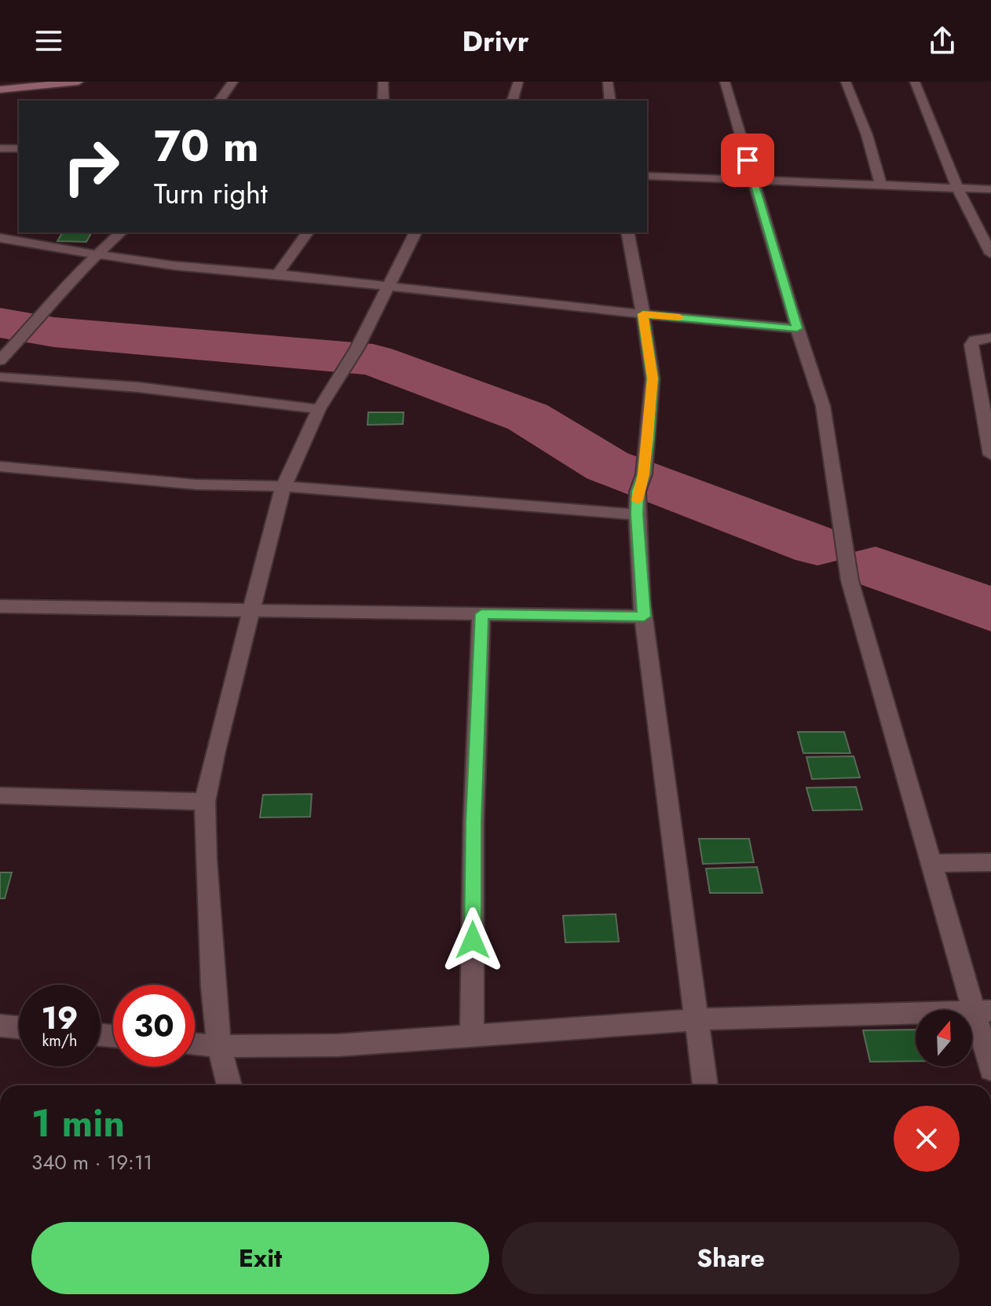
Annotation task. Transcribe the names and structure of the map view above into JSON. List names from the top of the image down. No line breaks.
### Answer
{"north":"top","page":{"header":"Drivr","turn":["70 m","Turn right"],"speed":"19 km/h","limit":"30","heading":["1 min","340 m · 19:11"],"buttons":["Exit","Share"]}}
